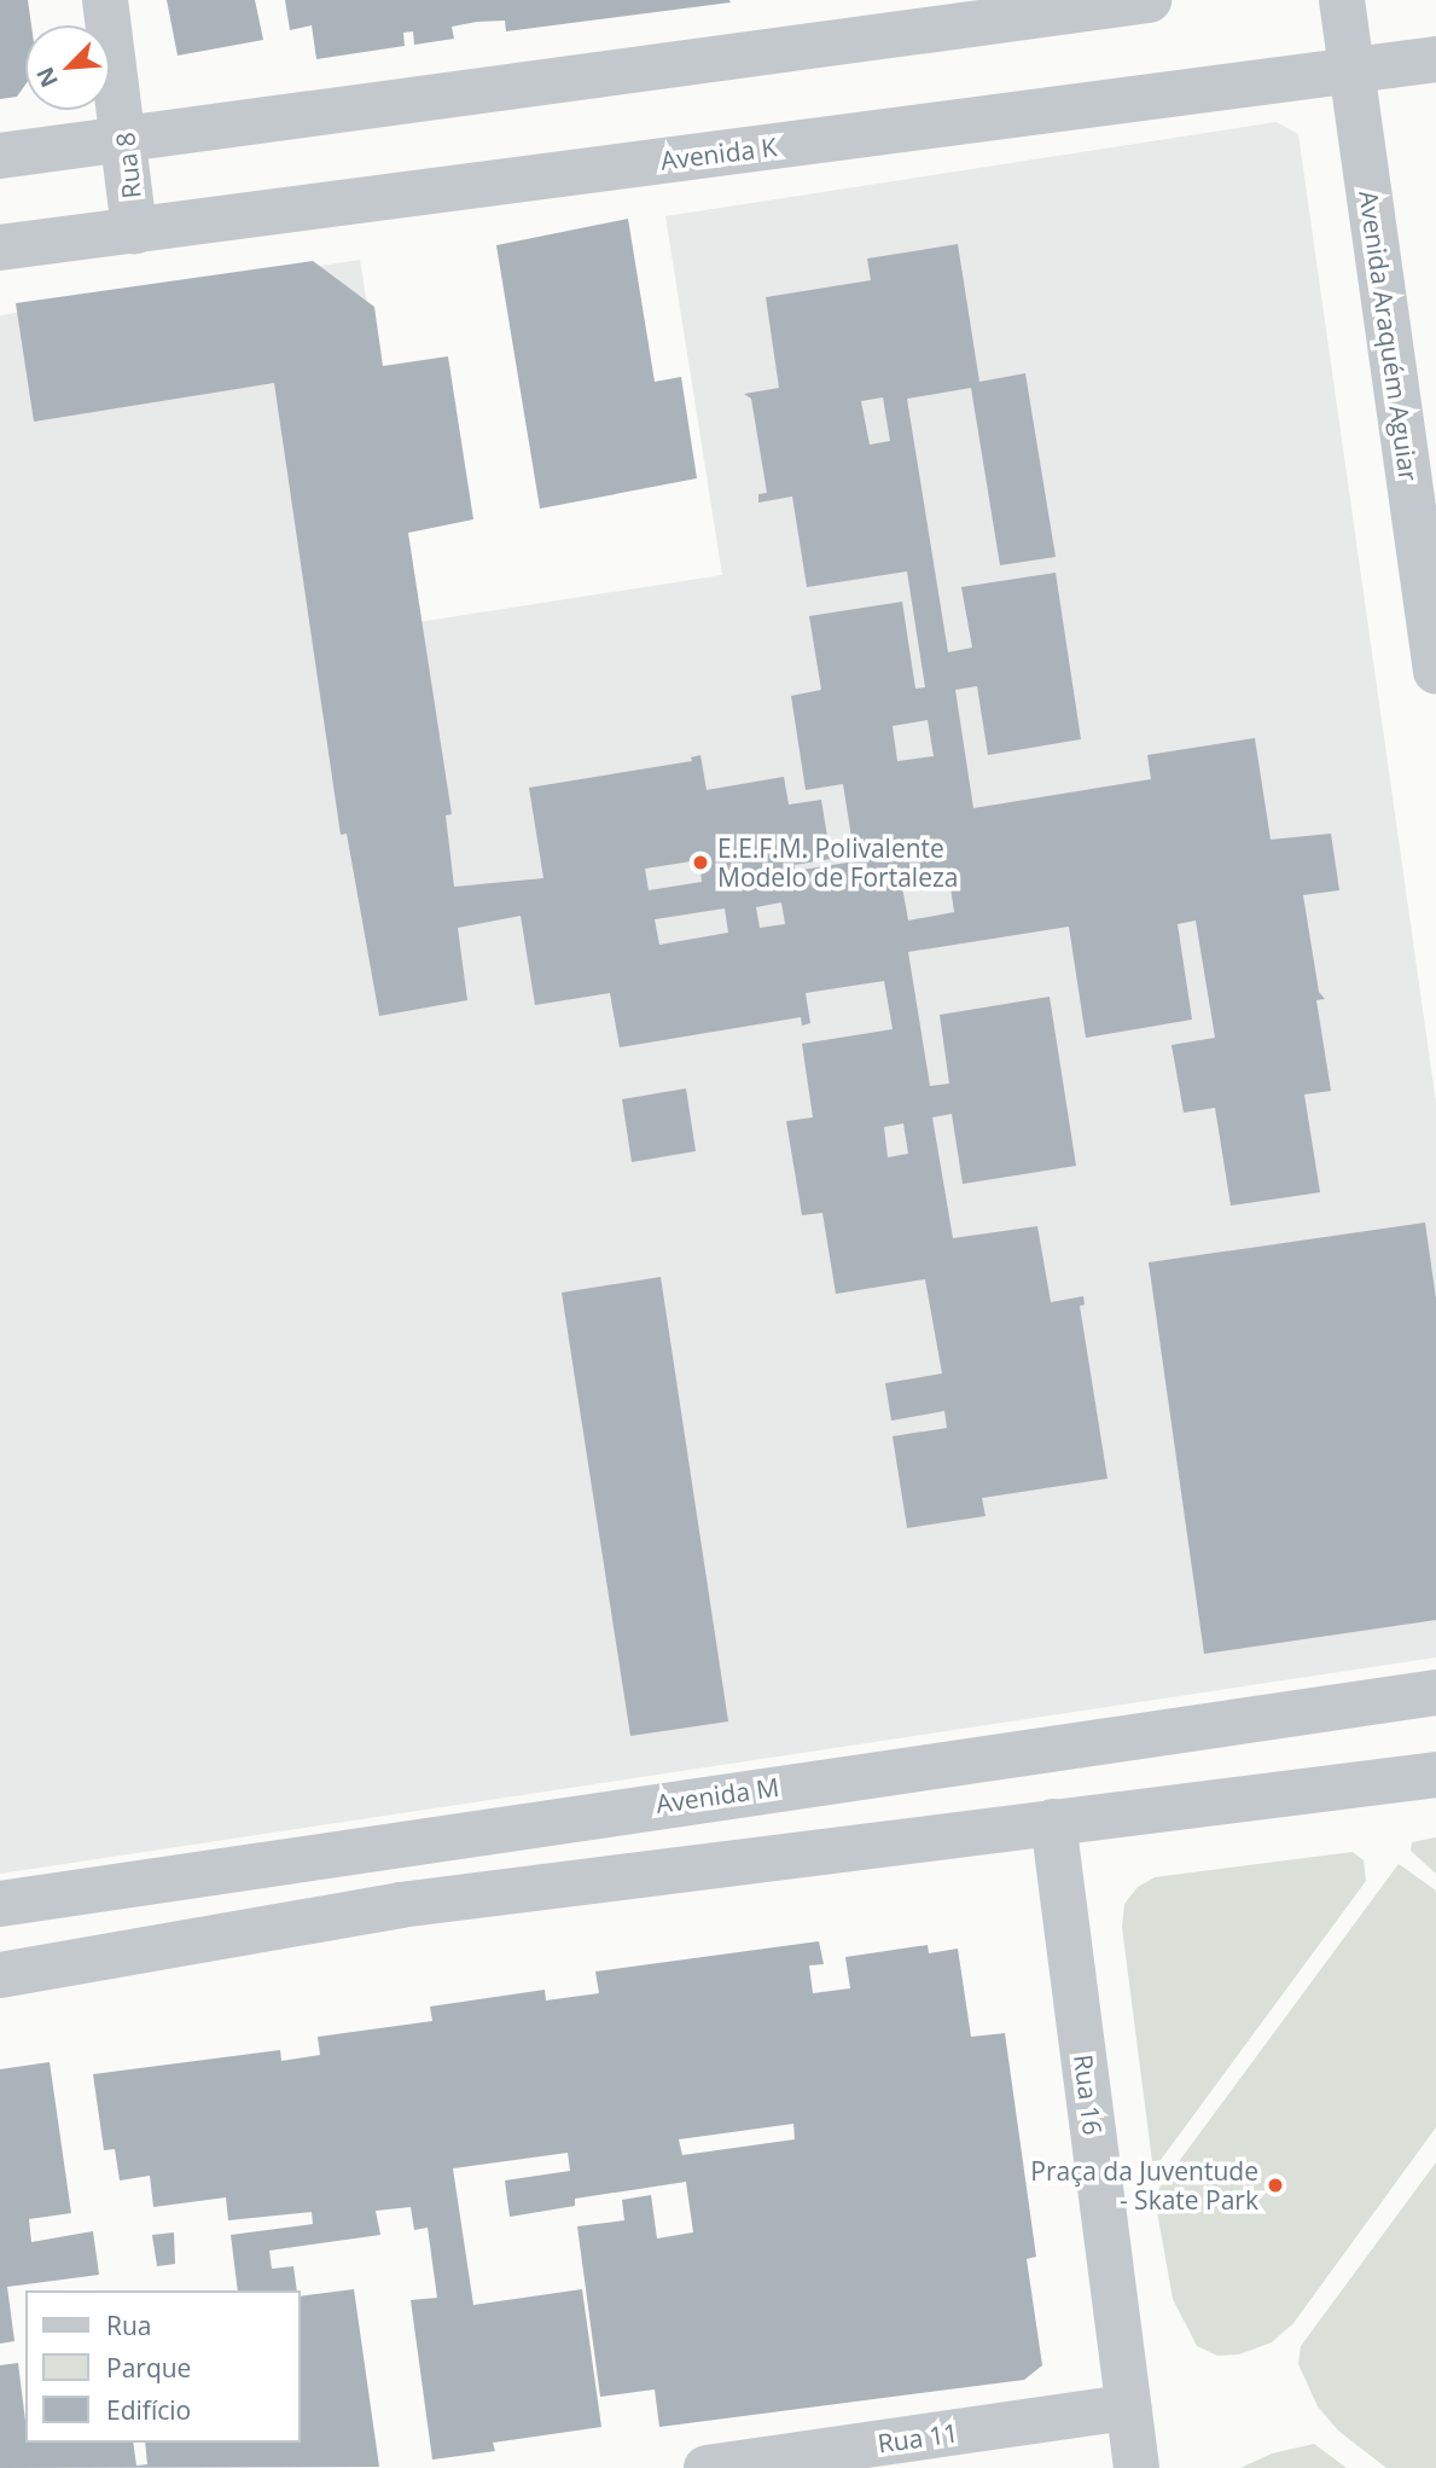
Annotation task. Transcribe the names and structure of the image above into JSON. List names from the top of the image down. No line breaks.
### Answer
{"streets":{"street":["Avenida K","Rua 8","Avenida Araquém Aguiar","Avenida M","Rua 16","Rua 11"]},"crossings":[["Avenida K","Rua 8"],["Avenida K","Avenida Araquém Aguiar"],["Rua 16","Rua 11"]],"places":["E.E.F.M. Polivalente Modelo de Fortaleza","Praça da Juventude - Skate Park"],"legend":["Rua","Parque","Edifício"],"north":"bottom left"}
